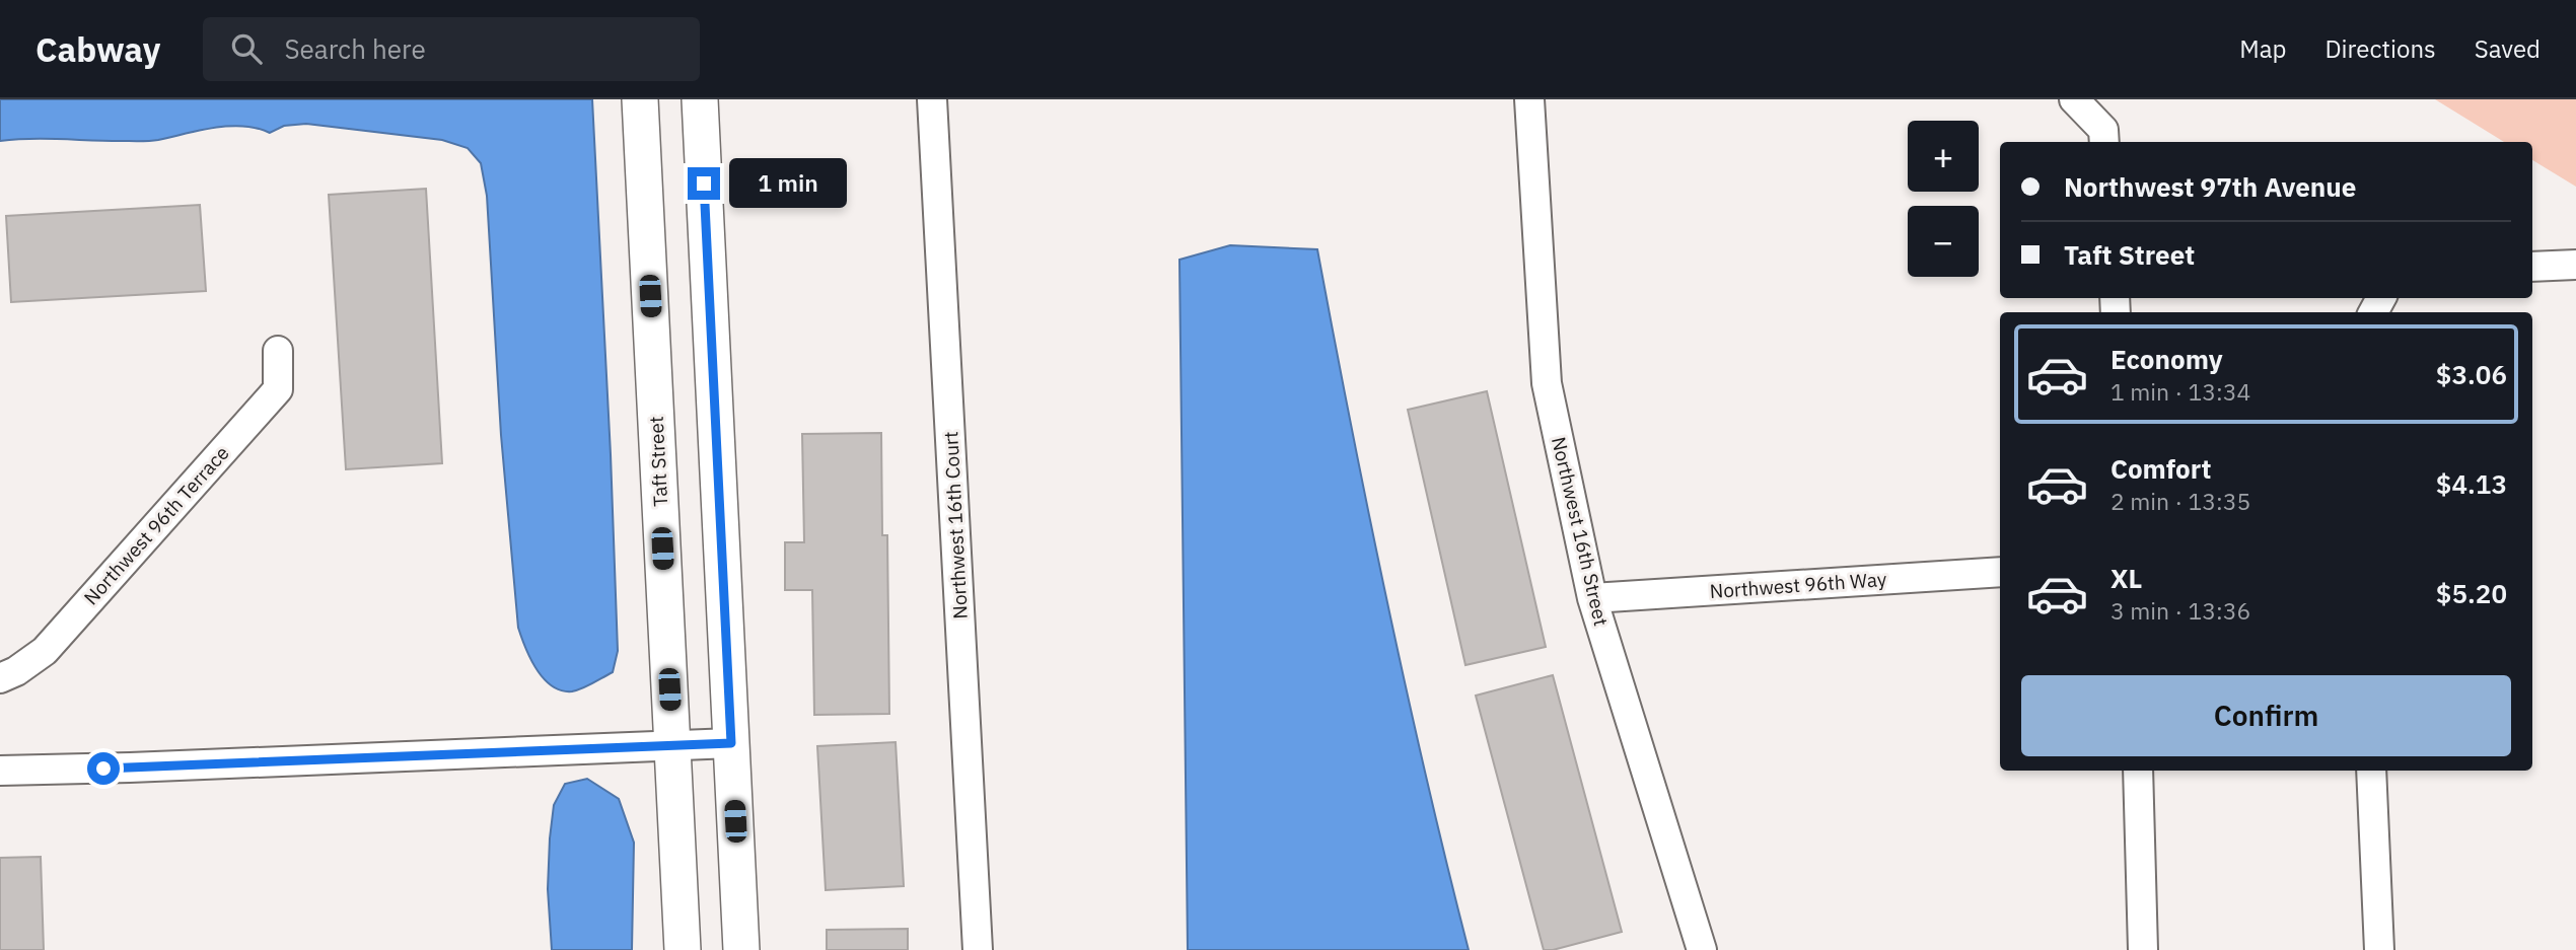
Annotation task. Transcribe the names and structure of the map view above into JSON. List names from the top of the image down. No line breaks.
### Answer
{"streets":{"street":["Taft Street","Northwest 96th Terrace","Northwest 16th Court","Northwest 16th Street","Northwest 96th Way"]},"crossings":[["Northwest 16th Street","Northwest 96th Way"]],"page":{"header":"Cabway","search":"Search here","nav":["Map","Directions","Saved"],"map_buttons":["+","−"],"banner":["Northwest 97th Avenue","Taft Street"],"bubble":"1 min","list":[{"name":"Economy","note":"1 min · 13:34","value":"$3.06"},{"name":"Comfort","note":"2 min · 13:35","value":"$4.13"},{"name":"XL","note":"3 min · 13:36","value":"$5.20"}],"buttons":"Confirm"}}
